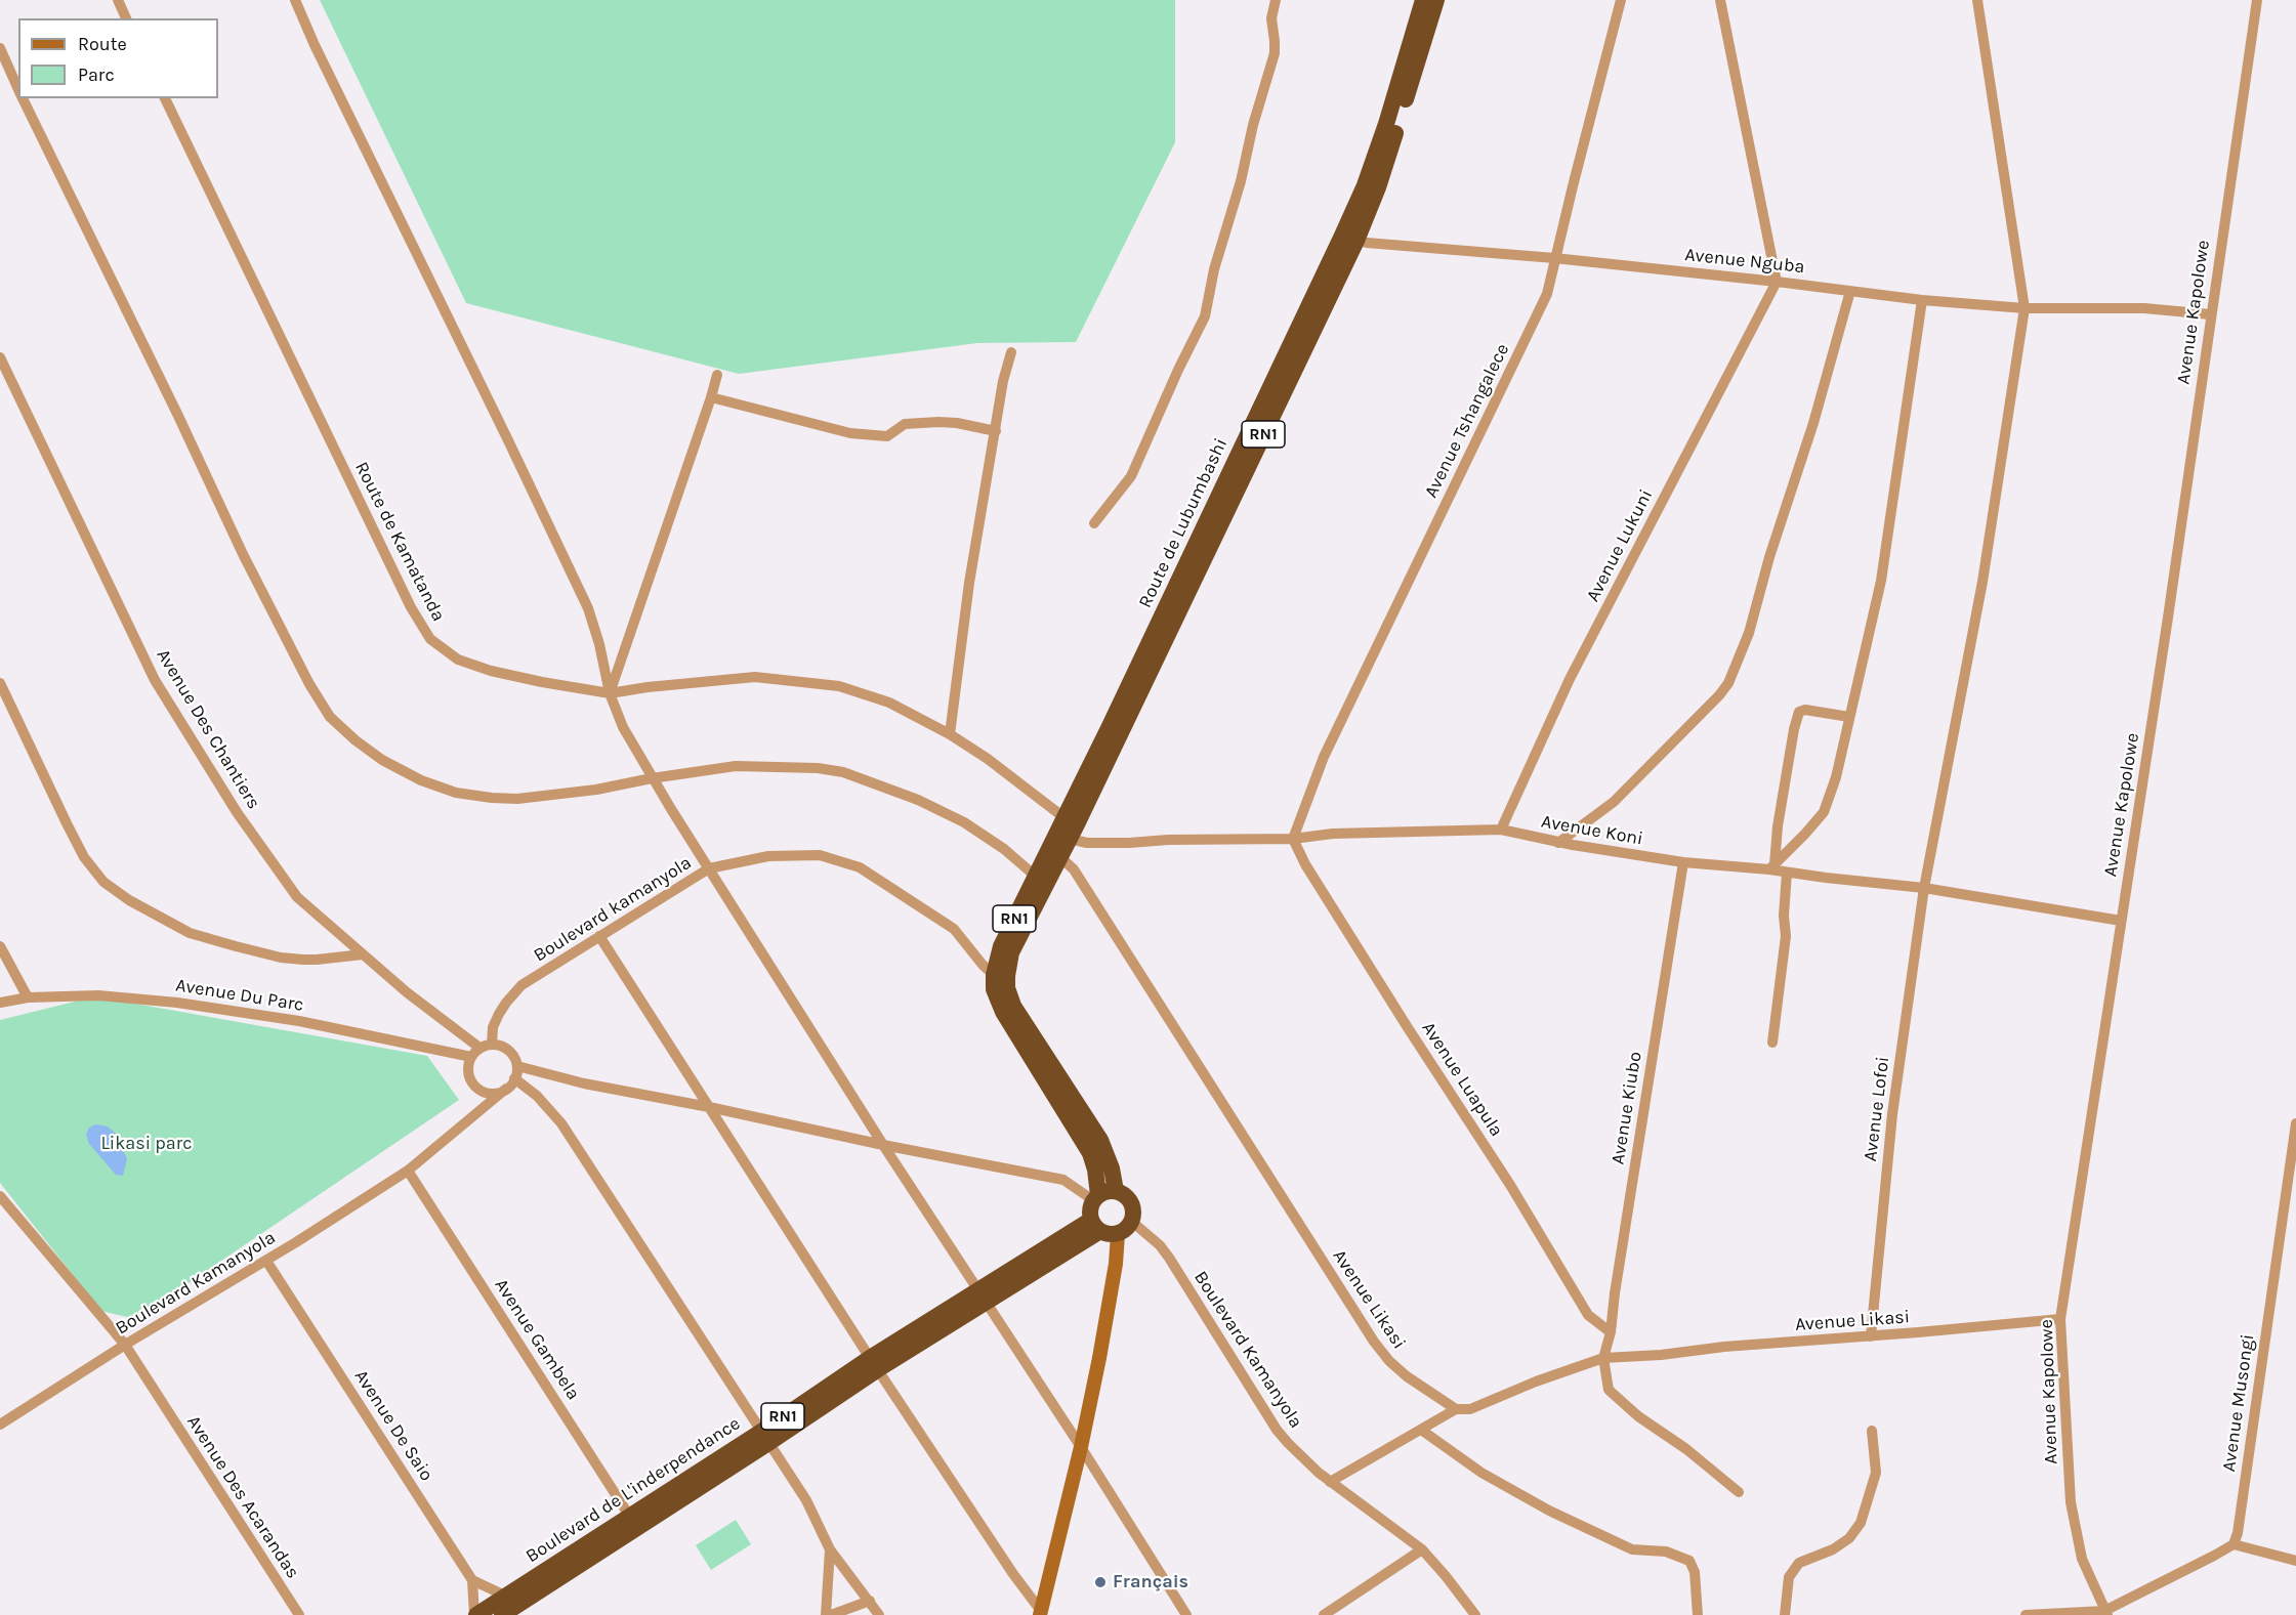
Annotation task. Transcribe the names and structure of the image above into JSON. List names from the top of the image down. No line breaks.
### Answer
{"streets":{"highway":["RN1","Route de Lubumbashi","Boulevard de L'inderpendance"],"street":["Avenue Nguba","Avenue Kapolowe","Avenue Tshangalece","Route de Kamatanda","Avenue Lukuni","Avenue Des Chantiers","Avenue Koni","Boulevard kamanyola","Avenue Du Parc","Avenue Luapula","Avenue Kiubo","Avenue Lofoi","Boulevard Kamanyola","Avenue Likasi","Avenue Gambela","Avenue Musongi","Avenue De Saio","Avenue Des Acarandas"]},"crossings":[["Avenue Nguba","Avenue Kapolowe"],["Avenue Nguba","Avenue Tshangalece"],["Avenue Nguba","Route de Lubumbashi"],["Avenue Nguba","Avenue Lukuni"],["Avenue Nguba","Avenue Lofoi"],["Avenue Kapolowe","Avenue Koni"],["Avenue Kapolowe","Avenue Likasi"],["Avenue Tshangalece","Avenue Koni"],["Avenue Tshangalece","Avenue Luapula"],["Route de Lubumbashi","Route de Kamatanda"],["Route de Lubumbashi","Avenue Koni"],["Route de Lubumbashi","Boulevard kamanyola"],["Route de Lubumbashi","Avenue Likasi"],["Route de Kamatanda","Avenue Koni"],["Avenue Lukuni","Avenue Koni"],["Avenue Des Chantiers","Boulevard kamanyola"],["Avenue Des Chantiers","Avenue Du Parc"],["Avenue Des Chantiers","Boulevard Kamanyola"],["Avenue Koni","Avenue Luapula"],["Avenue Koni","Avenue Kiubo"],["Avenue Koni","Avenue Lofoi"],["Boulevard kamanyola","Avenue Du Parc"],["Boulevard kamanyola","Boulevard Kamanyola"],["Avenue Du Parc","Boulevard Kamanyola"],["Avenue Luapula","Avenue Kiubo"],["Avenue Kiubo","Avenue Likasi"],["Avenue Lofoi","Avenue Likasi"],["Boulevard Kamanyola","Avenue Gambela"],["Boulevard Kamanyola","Avenue De Saio"],["Boulevard Kamanyola","Boulevard de L'inderpendance"],["Boulevard Kamanyola","Avenue Des Acarandas"],["Avenue Gambela","Boulevard de L'inderpendance"]],"parks":["Likasi parc"],"places":["Français"],"legend":["Route","Parc"]}
